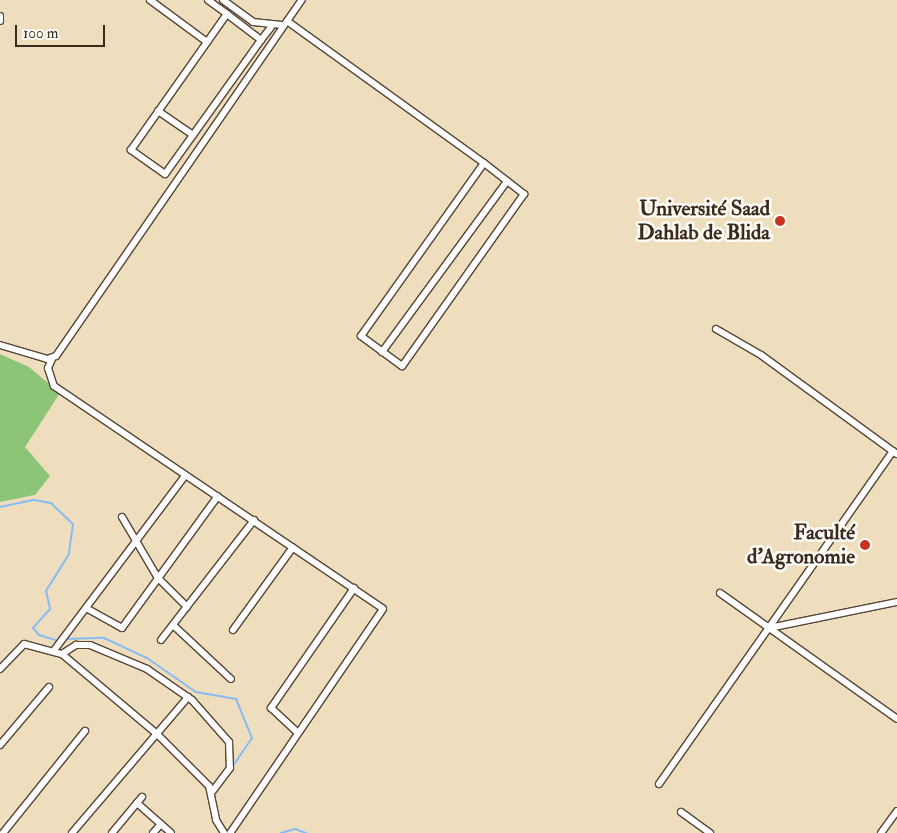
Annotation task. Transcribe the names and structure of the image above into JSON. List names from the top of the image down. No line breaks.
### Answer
{"places":["Université Saad Dahlab de Blida","Faculté d'Agronomie"],"scale_bar":"100 m"}
